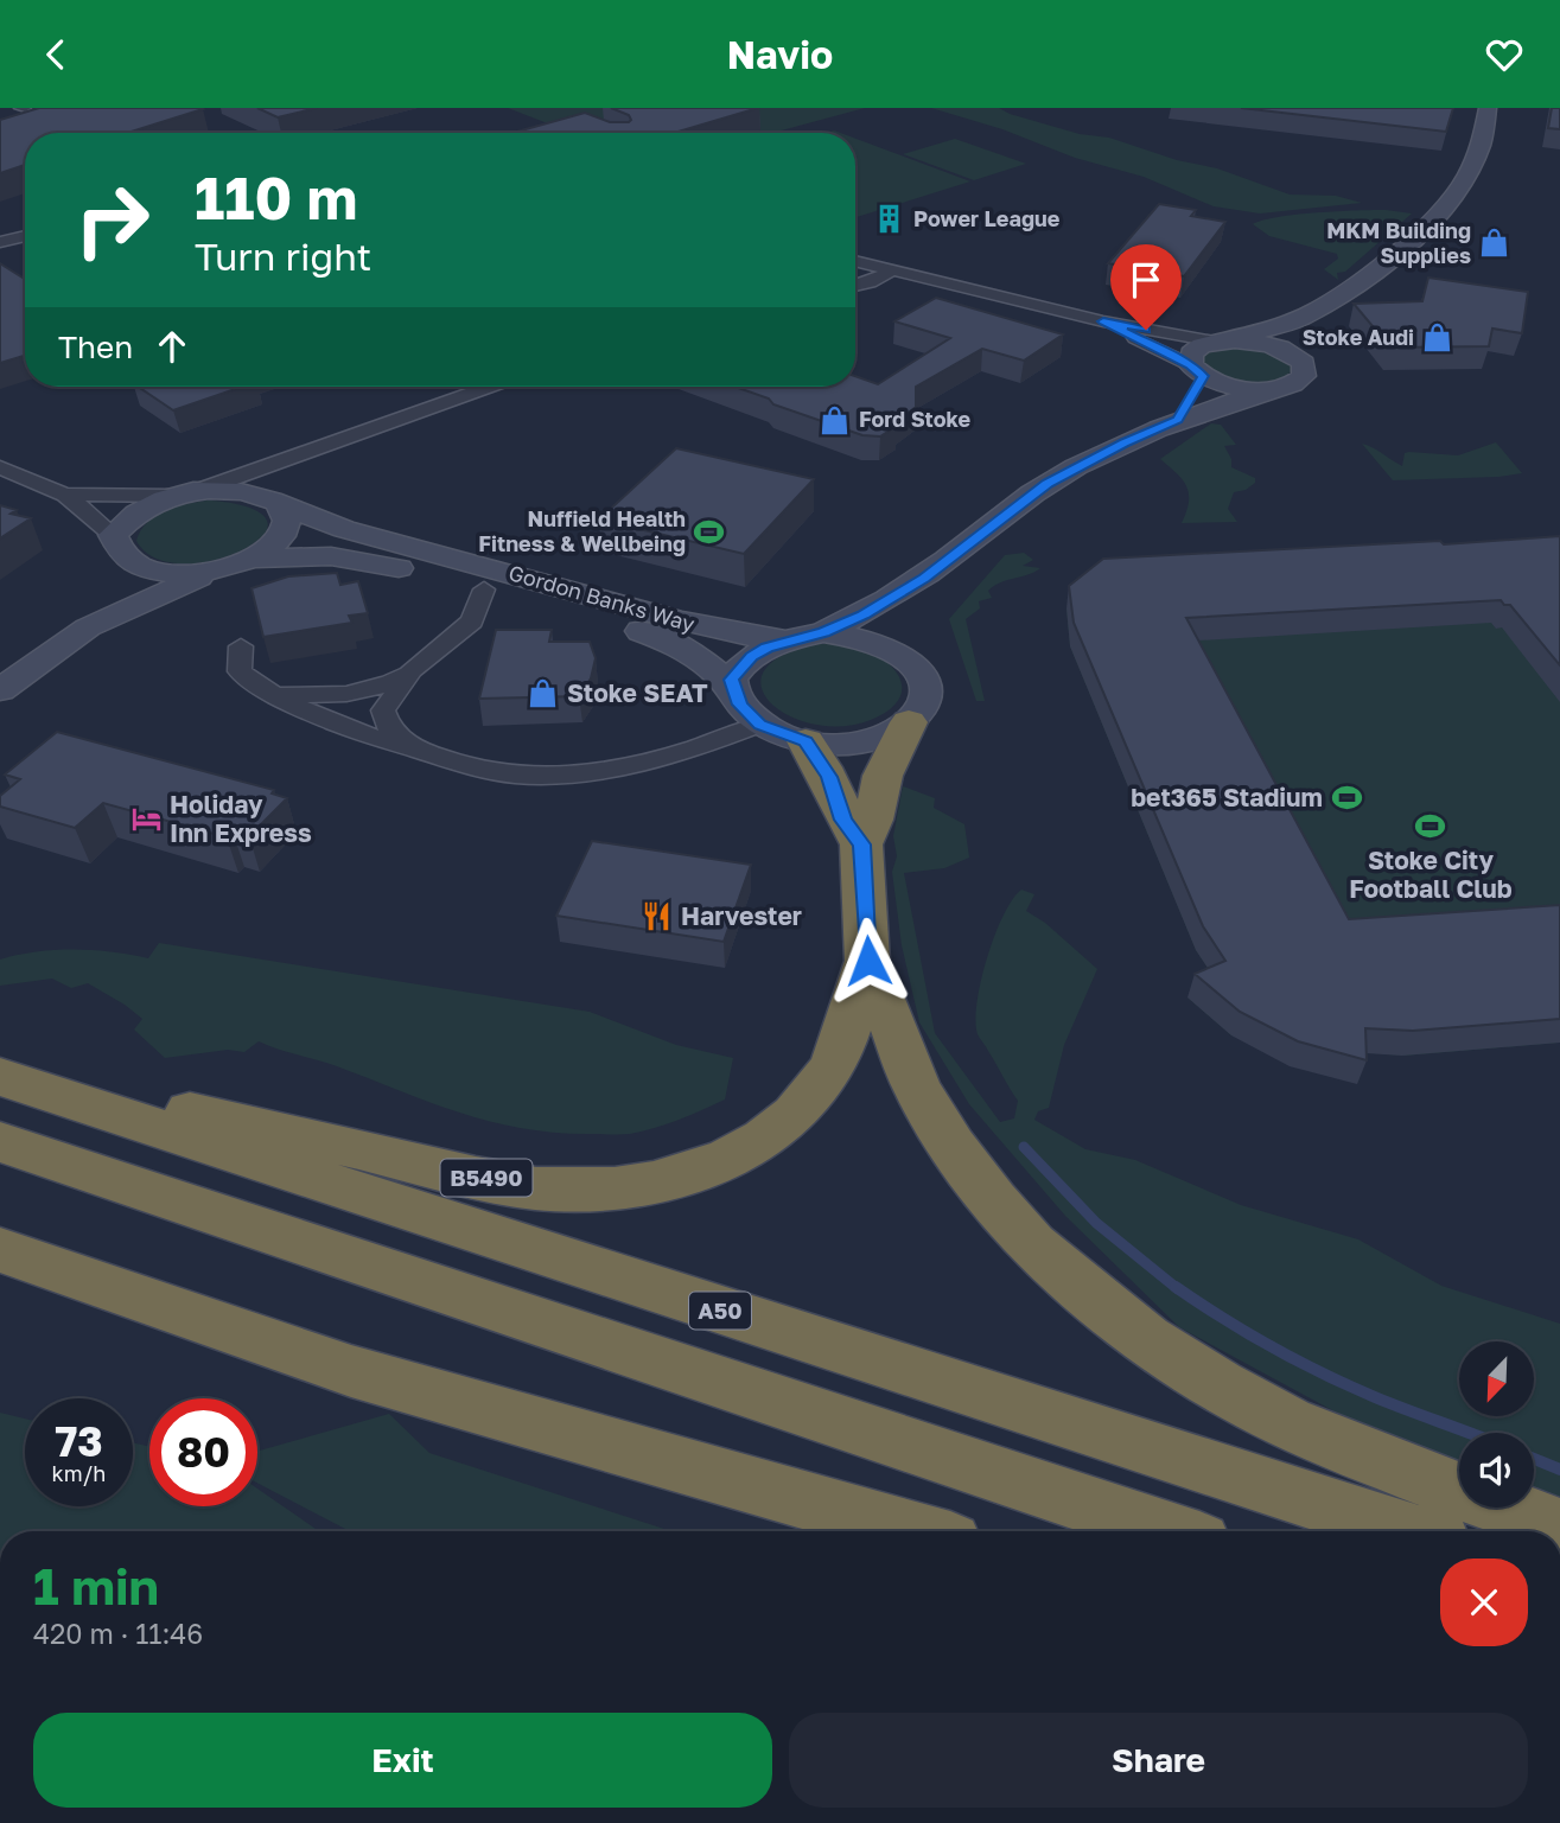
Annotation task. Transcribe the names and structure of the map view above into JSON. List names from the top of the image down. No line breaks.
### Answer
{"streets":{"highway":["B5490","A50"],"main road":["Gordon Banks Way"]},"places":{"building":["Power League"],"shop":["MKM Building Supplies","Stoke Audi","Ford Stoke","Stoke SEAT"],"sports":["Nuffield Health Fitness & Wellbeing","bet365 Stadium","Stoke City Football Club"],"hotel":["Holiday Inn Express"],"restaurant":["Harvester"]},"north":"bottom left","page":{"header":"Navio","turn":["110 m","Turn right"],"then":"Then","speed":"73 km/h","limit":"80","heading":["1 min","420 m · 11:46"],"buttons":["Exit","Share"]}}
